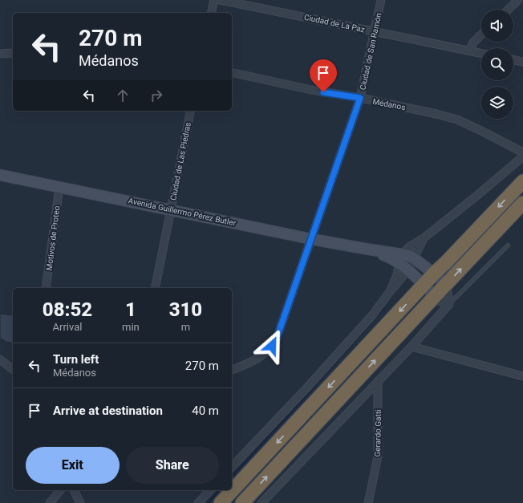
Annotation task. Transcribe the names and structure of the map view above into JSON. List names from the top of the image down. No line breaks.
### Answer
{"streets":{"street":["Ciudad de La Paz","Ciudad de San Ramón","Médanos","Ciudad de Las Piedras","Avenida Guillermo Pérez Butler","Motivos de Proteo","Gerardo Gatti"]},"crossings":[["Ciudad de La Paz","Ciudad de San Ramón"],["Ciudad de San Ramón","Médanos"],["Ciudad de San Ramón","Avenida Guillermo Pérez Butler"],["Ciudad de Las Piedras","Avenida Guillermo Pérez Butler"],["Avenida Guillermo Pérez Butler","Motivos de Proteo"]],"page":{"turn":["270 m","Médanos"],"eta":["08:52","Arrival","1","min","310","m"],"list":[{"name":"Turn left","note":"Médanos","value":"270 m"},{"name":"Arrive at destination","value":"40 m"}],"buttons":["Exit","Share"]}}
